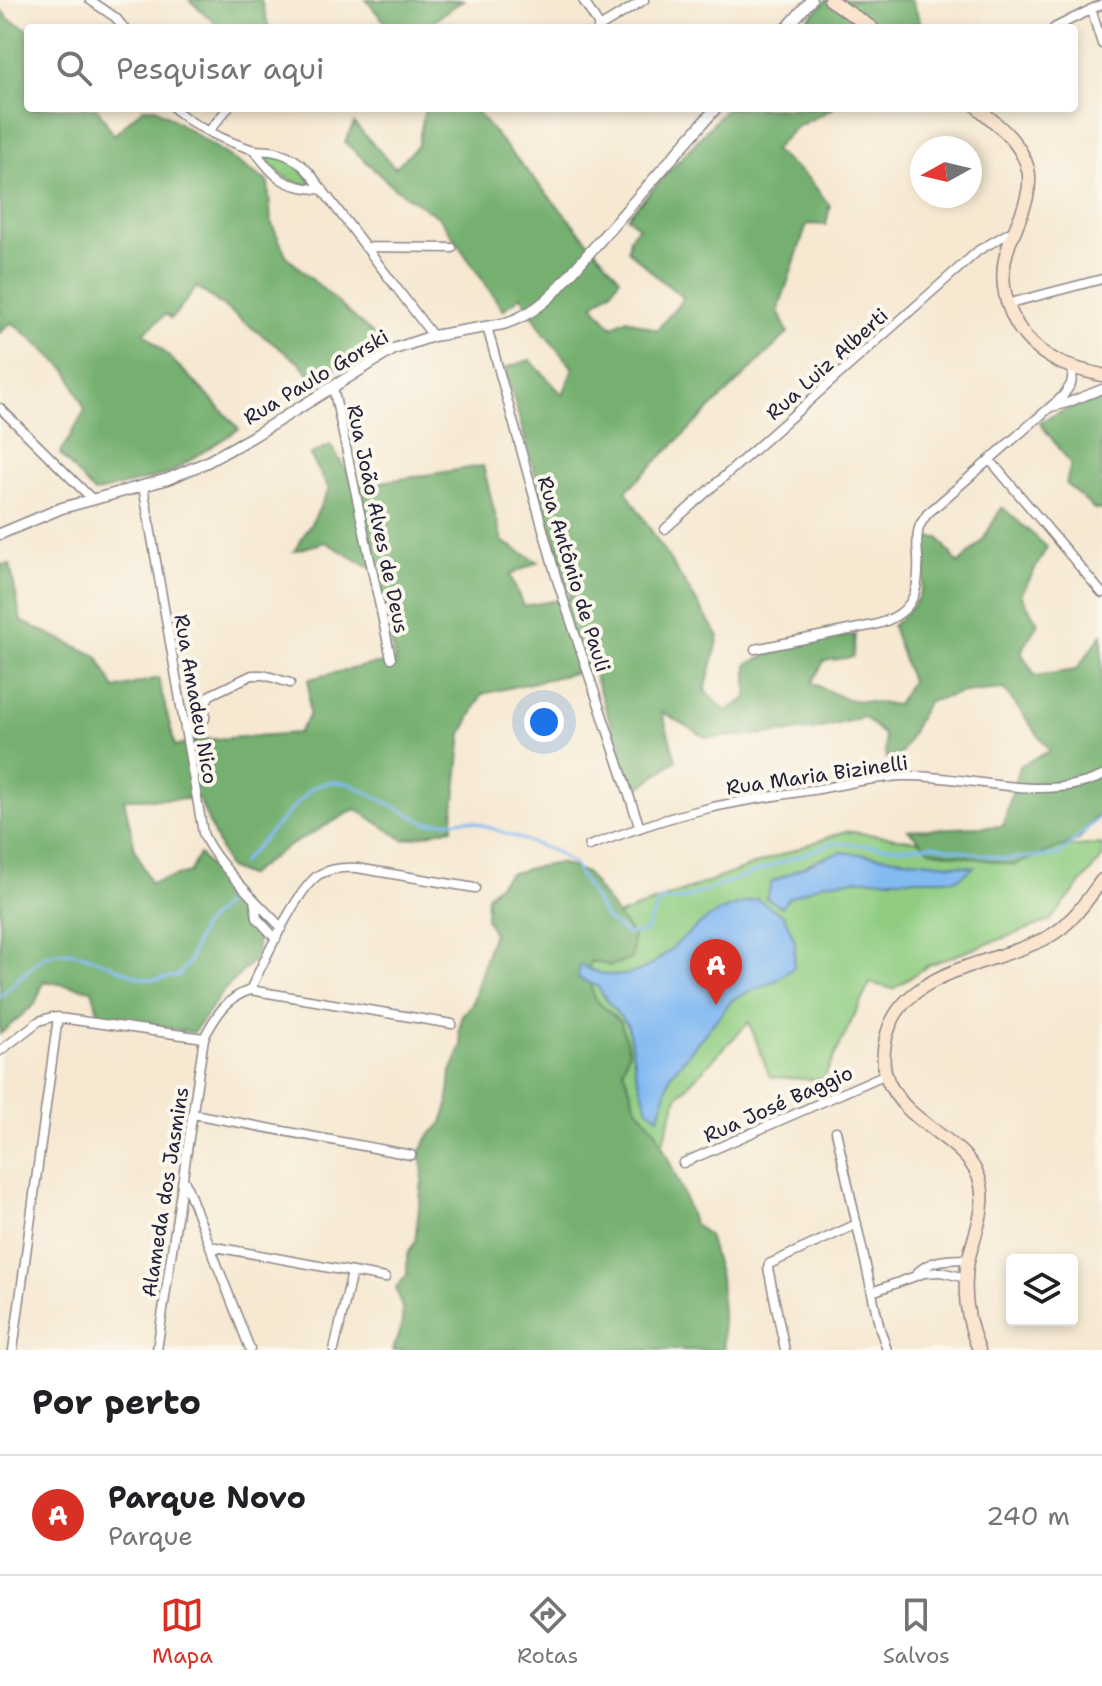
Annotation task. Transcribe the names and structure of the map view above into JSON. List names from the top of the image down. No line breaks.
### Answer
{"streets":{"street":["Rua Luiz Alberti","Rua Paulo Gorski","Rua João Alves de Deus","Rua Antônio de Pauli","Rua Amadeu Nico","Rua Maria Bizinelli","Rua José Baggio","Alameda dos Jasmins"]},"crossings":[["Rua Paulo Gorski","Rua João Alves de Deus"],["Rua Paulo Gorski","Rua Antônio de Pauli"],["Rua Paulo Gorski","Rua Amadeu Nico"],["Rua Antônio de Pauli","Rua Maria Bizinelli"]],"north":"left","page":{"search":"Pesquisar aqui","pins":"A","heading":"Por perto","list":[{"mark":"A","name":"Parque Novo","note":"Parque","value":"240 m"}],"nav":["Mapa","Rotas","Salvos"]}}
